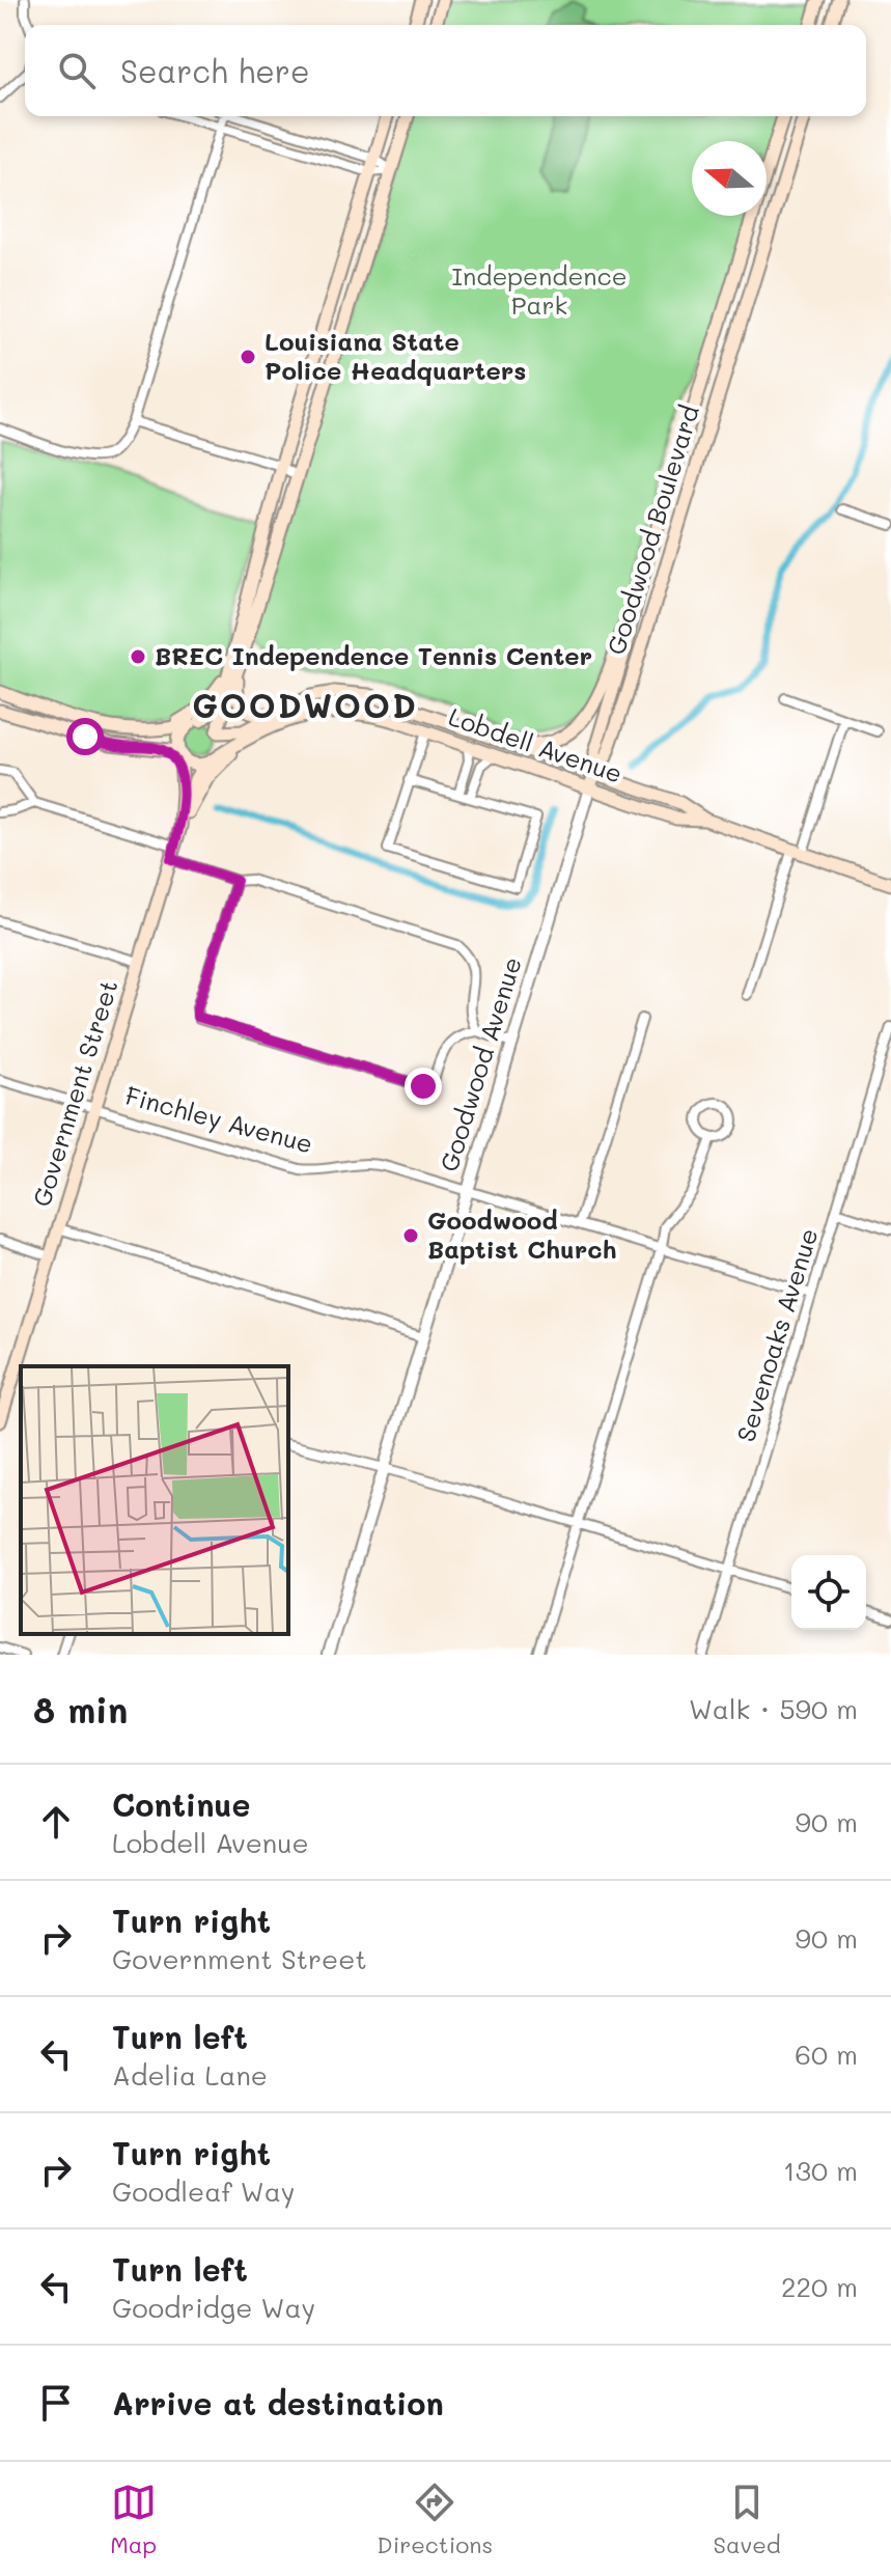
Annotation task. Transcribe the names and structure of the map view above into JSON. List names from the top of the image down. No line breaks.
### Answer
{"streets":{"main road":["Goodwood Boulevard","Lobdell Avenue","Goodwood Avenue","Government Street"],"street":["Finchley Avenue","Sevenoaks Avenue"]},"crossings":[["Goodwood Boulevard","Lobdell Avenue"],["Goodwood Boulevard","Goodwood Avenue"],["Lobdell Avenue","Goodwood Avenue"],["Lobdell Avenue","Government Street"],["Goodwood Avenue","Finchley Avenue"],["Government Street","Finchley Avenue"],["Finchley Avenue","Sevenoaks Avenue"]],"districts":["GOODWOOD"],"parks":["Independence Park"],"places":["Louisiana State Police Headquarters","BREC Independence Tennis Center","Goodwood Baptist Church"],"north":"left","page":{"search":"Search here","heading":["8 min","Walk · 590 m"],"list":[["Continue","Lobdell Avenue","90 m"],["Turn right","Government Street","90 m"],["Turn left","Adelia Lane","60 m"],["Turn right","Goodleaf Way","130 m"],["Turn left","Goodridge Way","220 m"],"Arrive at destination"],"nav":["Map","Directions","Saved"]}}
